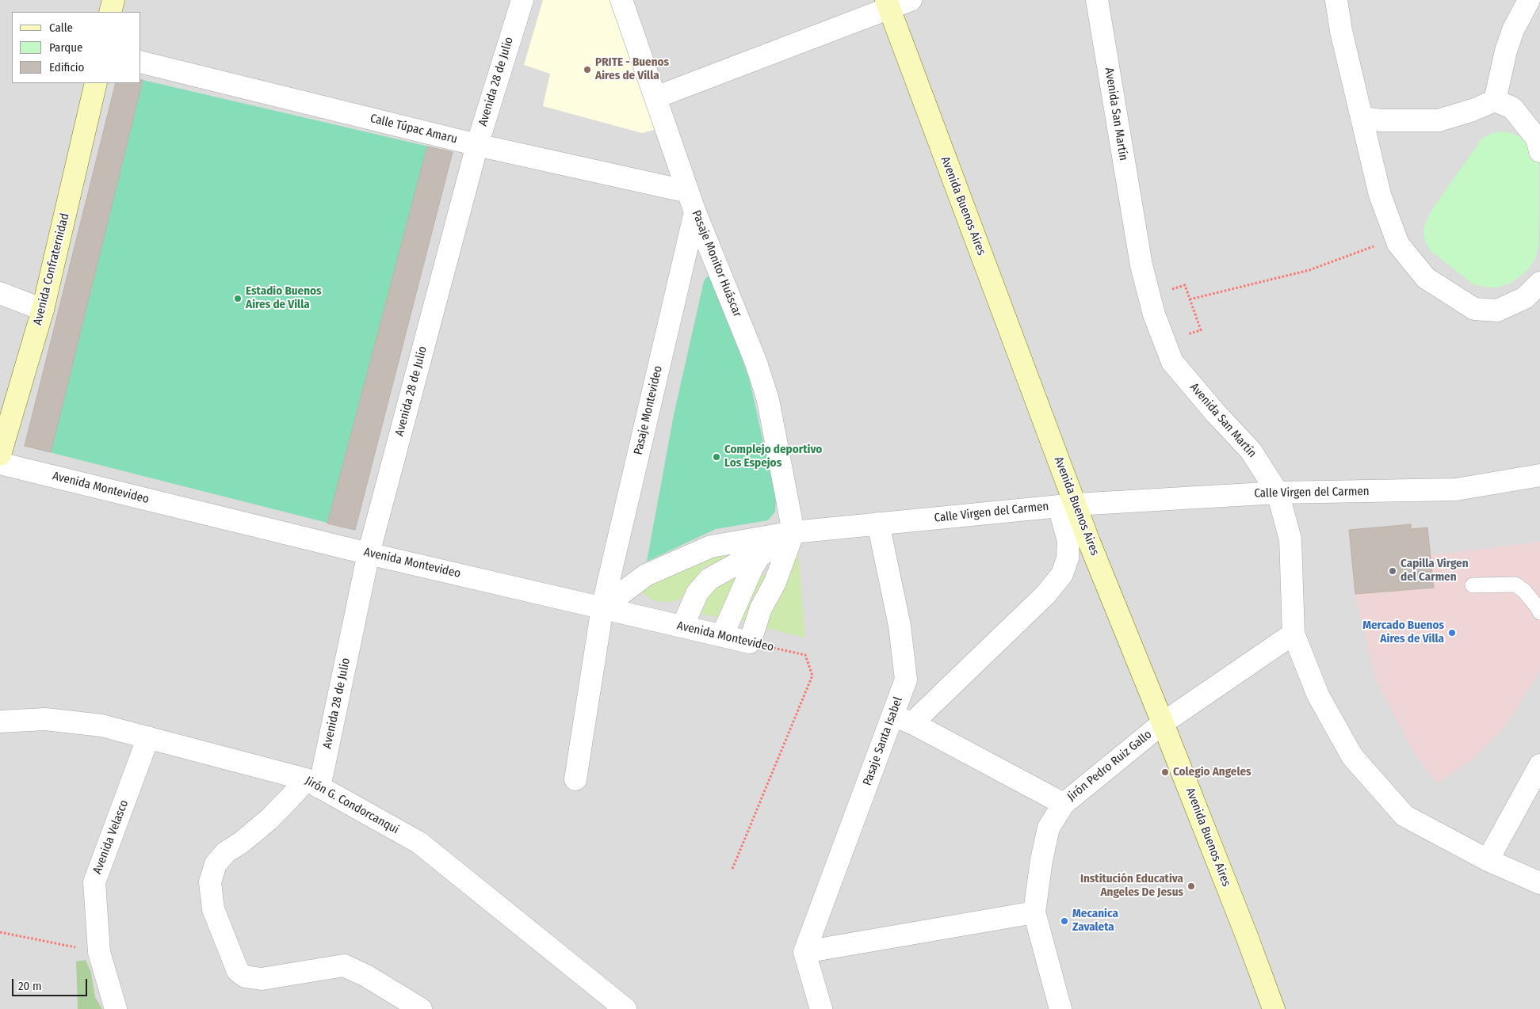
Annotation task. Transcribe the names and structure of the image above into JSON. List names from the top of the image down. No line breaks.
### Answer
{"streets":{"street":["Avenida 28 de Julio","Avenida San Martín","Calle Túpac Amaru","Avenida Buenos Aires","Pasaje Monitor Huáscar","Avenida Confraternidad","Pasaje Montevideo","Avenida Montevideo","Calle Virgen del Carmen","Pasaje Santa Isabel","Jirón Pedro Ruiz Gallo","Jirón G. Condorcanqui","Avenida Velasco"]},"crossings":[["Avenida 28 de Julio","Calle Túpac Amaru"],["Avenida 28 de Julio","Avenida Montevideo"],["Avenida 28 de Julio","Jirón G. Condorcanqui"],["Avenida San Martín","Calle Virgen del Carmen"],["Avenida San Martín","Jirón Pedro Ruiz Gallo"],["Calle Túpac Amaru","Pasaje Monitor Huáscar"],["Avenida Buenos Aires","Calle Virgen del Carmen"],["Avenida Buenos Aires","Jirón Pedro Ruiz Gallo"],["Pasaje Monitor Huáscar","Pasaje Montevideo"],["Pasaje Monitor Huáscar","Calle Virgen del Carmen"],["Pasaje Montevideo","Avenida Montevideo"],["Pasaje Montevideo","Calle Virgen del Carmen"],["Avenida Montevideo","Calle Virgen del Carmen"],["Calle Virgen del Carmen","Pasaje Santa Isabel"],["Jirón G. Condorcanqui","Avenida Velasco"]],"places":["PRITE - Buenos Aires de Villa","Estadio Buenos Aires de Villa","Complejo deportivo Los Espejos","Capilla Virgen del Carmen","Mercado Buenos Aires de Villa","Colegio Angeles","Institución Educativa Angeles De Jesus","Mecanica Zavaleta"],"legend":["Calle","Parque","Edificio"],"scale_bar":"20 m"}
